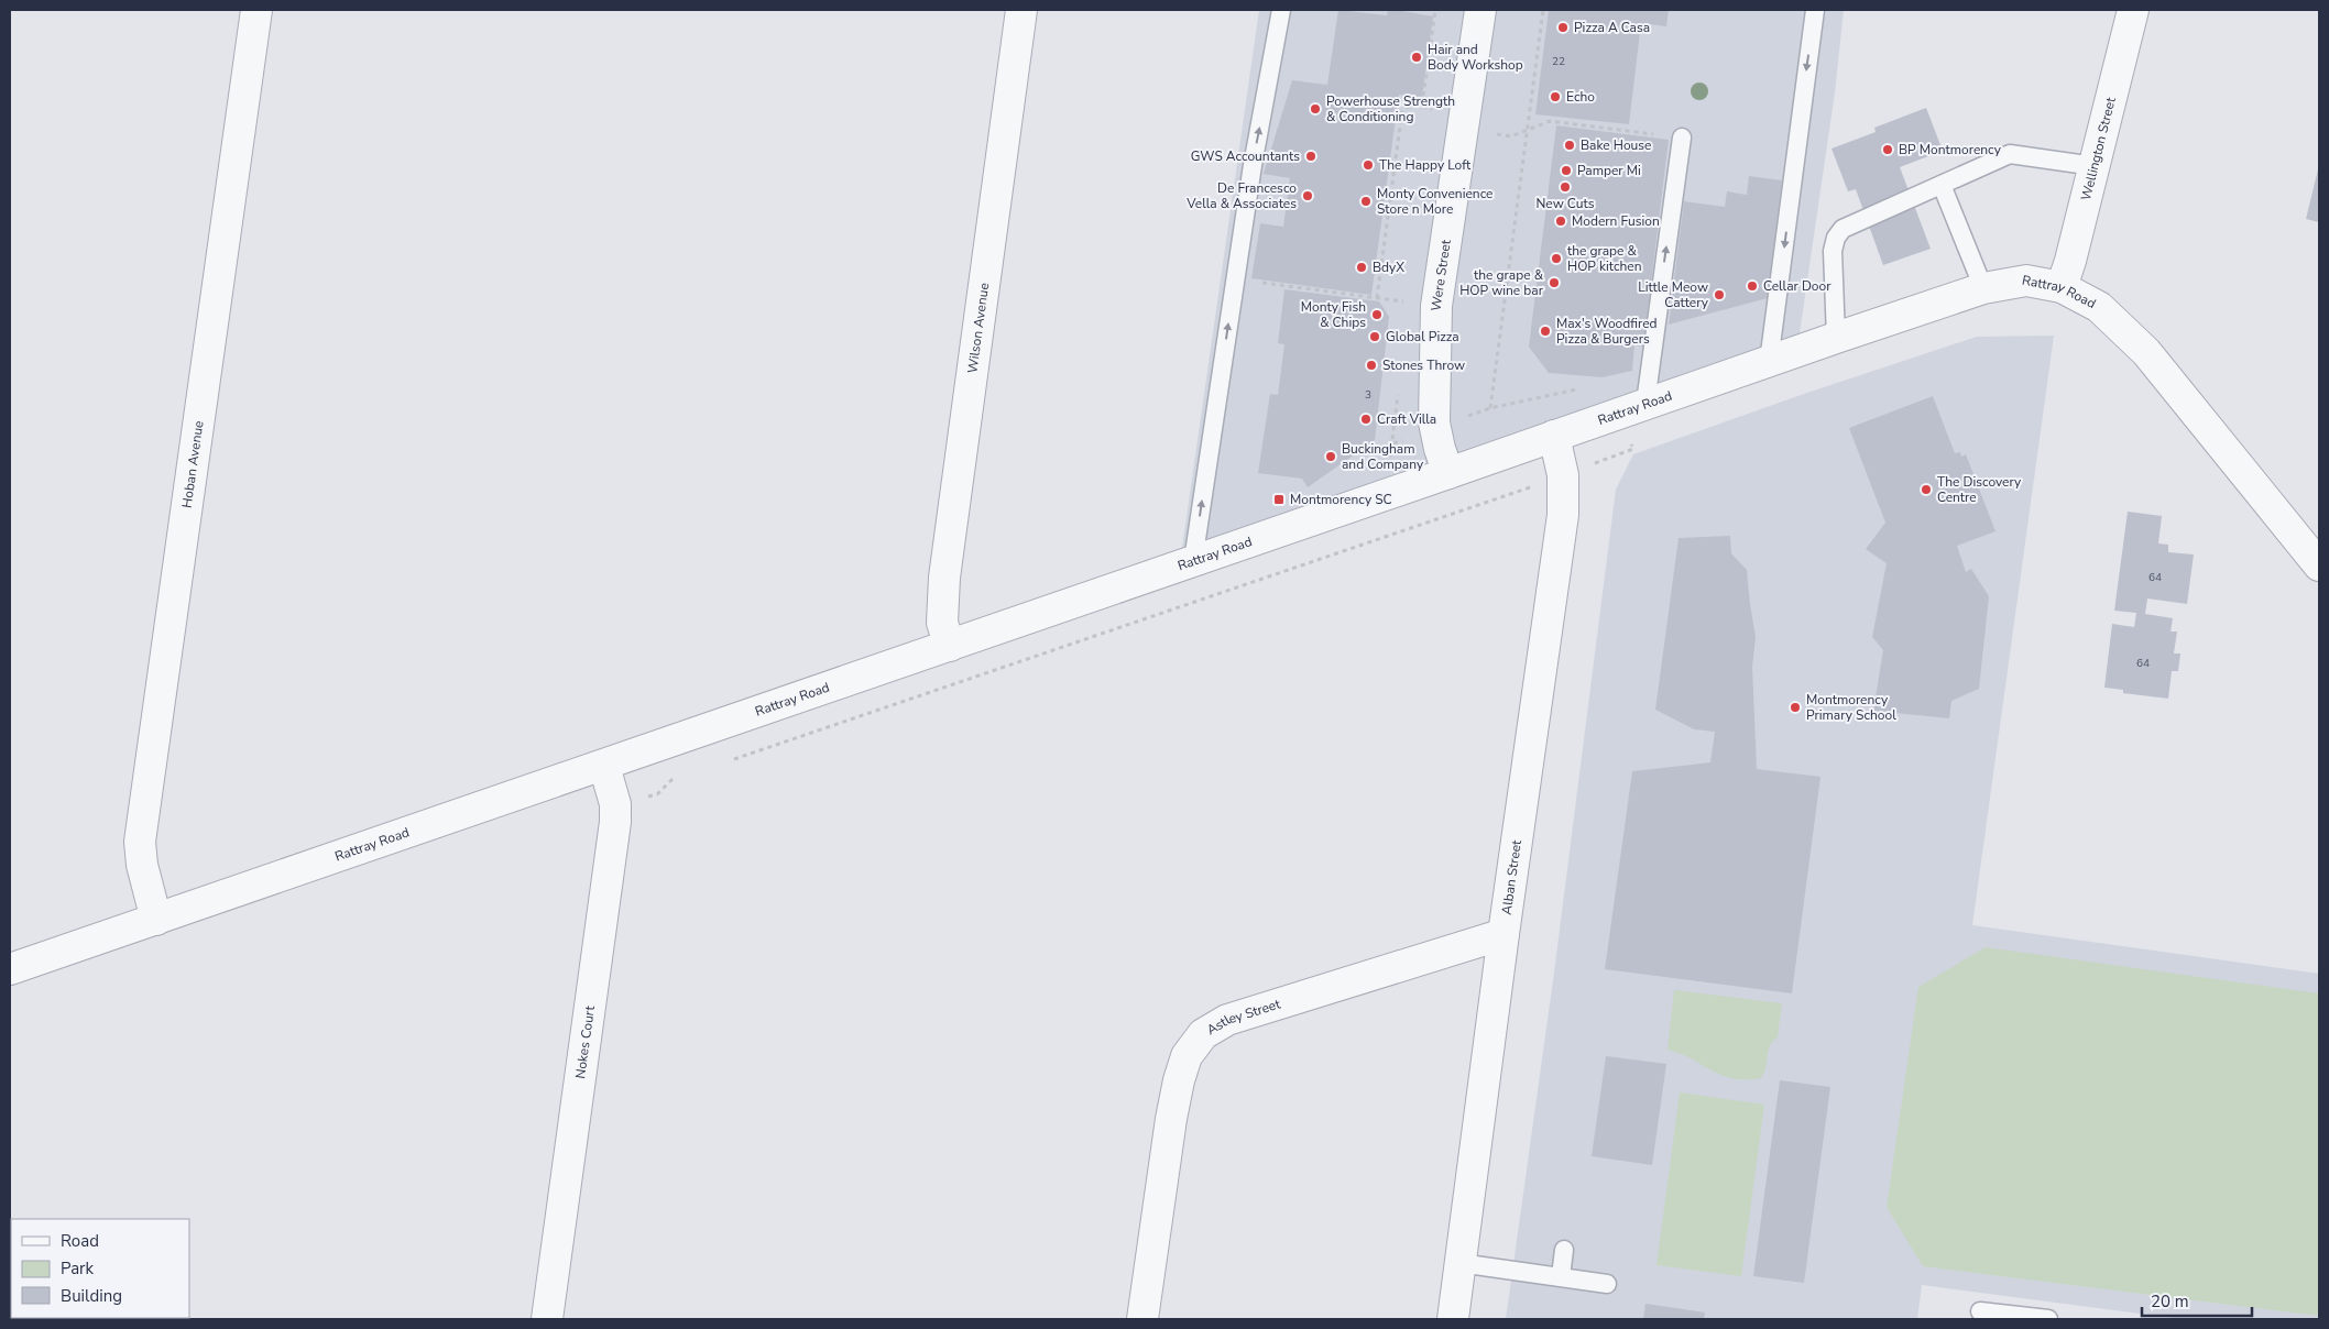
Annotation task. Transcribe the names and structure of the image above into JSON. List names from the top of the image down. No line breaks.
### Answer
{"streets":{"street":["Wellington Street","Were Street","Rattray Road","Wilson Avenue","Hoban Avenue","Alban Street","Astley Street","Nokes Court"]},"crossings":[["Wellington Street","Rattray Road"],["Were Street","Rattray Road"],["Rattray Road","Wilson Avenue"],["Rattray Road","Hoban Avenue"],["Rattray Road","Alban Street"],["Rattray Road","Nokes Court"],["Alban Street","Astley Street"]],"places":{"other":["Pizza A Casa","Hair and Body Workshop","Echo","Powerhouse Strength & Conditioning","Bake House","BP Montmorency","GWS Accountants","The Happy Loft","Pamper Mi","New Cuts","De Francesco Vella & Associates","Monty Convenience Store n More","Modern Fusion","the grape & HOP kitchen","BdyX","the grape & HOP wine bar","Cellar Door","Little Meow Cattery","Monty Fish & Chips","Max's Woodfired Pizza & Burgers","Global Pizza","Stones Throw","Craft Villa","Buckingham and Company","The Discovery Centre","Montmorency Primary School"],"transit":["Montmorency SC"]},"house_numbers":["22","3","64","64"],"legend":["Road","Park","Building"],"scale_bar":"20 m"}
